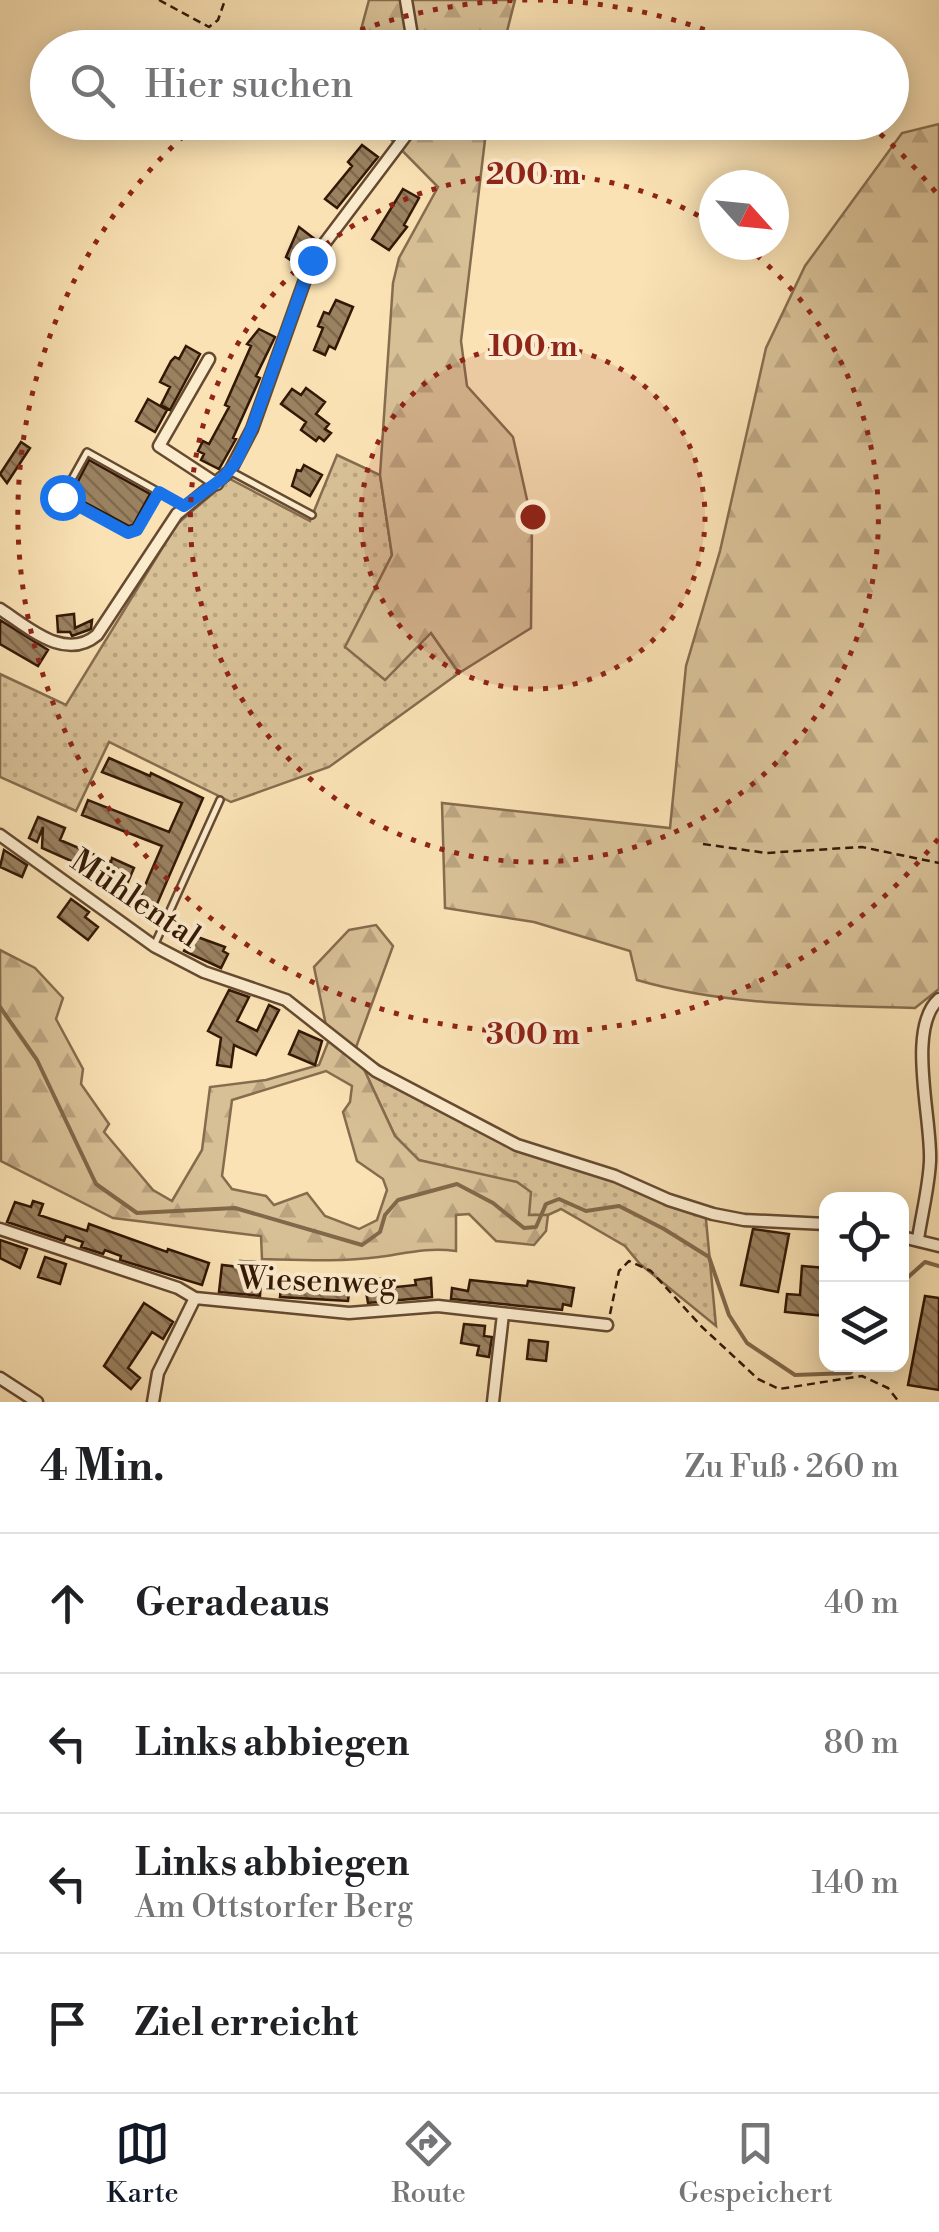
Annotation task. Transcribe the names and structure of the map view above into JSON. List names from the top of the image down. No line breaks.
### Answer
{"streets":{"street":["Mühlental","Wiesenweg"]},"north":"bottom right","page":{"search":"Hier suchen","heading":["4 Min.","Zu Fuß · 260 m"],"list":[["Geradeaus","40 m"],["Links abbiegen","80 m"],["Links abbiegen","Am Ottstorfer Berg","140 m"],"Ziel erreicht"],"nav":["Karte","Route","Gespeichert"]},"rings":["200 m","100 m","300 m"]}
